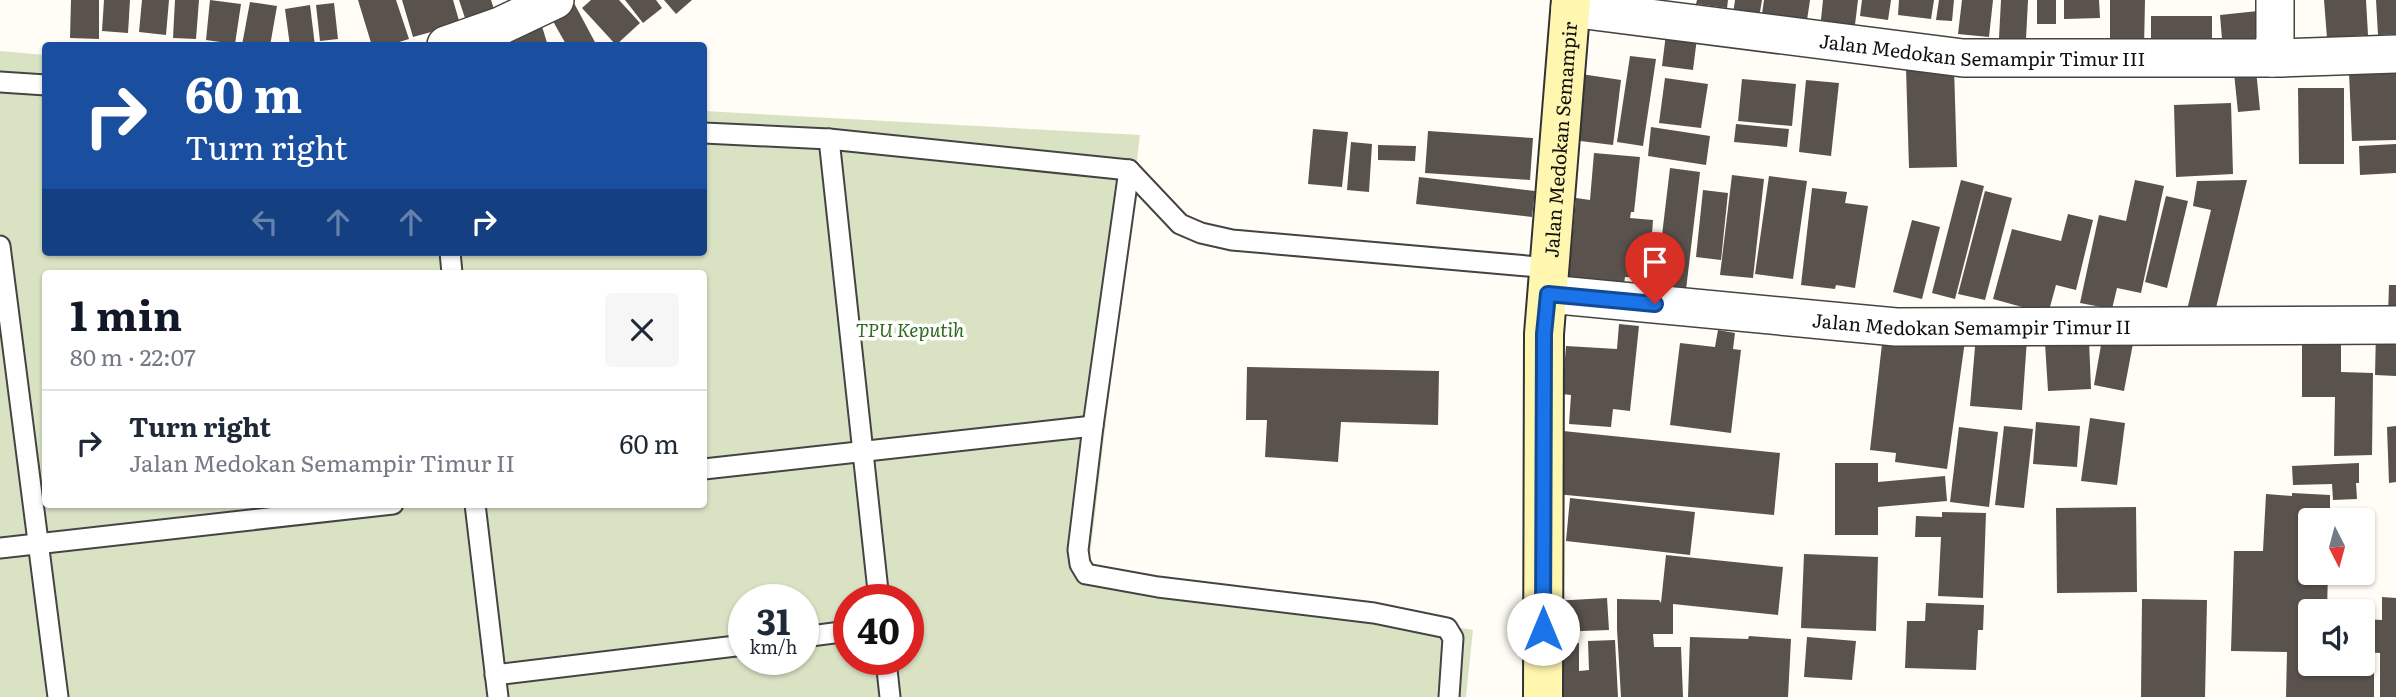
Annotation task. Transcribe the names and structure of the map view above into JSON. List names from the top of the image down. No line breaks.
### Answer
{"streets":{"street":["Jalan Medokan Semampir Timur III","Jalan Medokan Semampir","Jalan Medokan Semampir Timur II"]},"crossings":[["Jalan Medokan Semampir Timur III","Jalan Medokan Semampir"],["Jalan Medokan Semampir","Jalan Medokan Semampir Timur II"]],"parks":["TPU Keputih"],"north":"bottom","page":{"turn":["60 m","Turn right"],"heading":["1 min","80 m · 22:07"],"list":[{"name":"Turn right","note":"Jalan Medokan Semampir Timur II","value":"60 m"}],"speed":"31 km/h","limit":"40"}}
